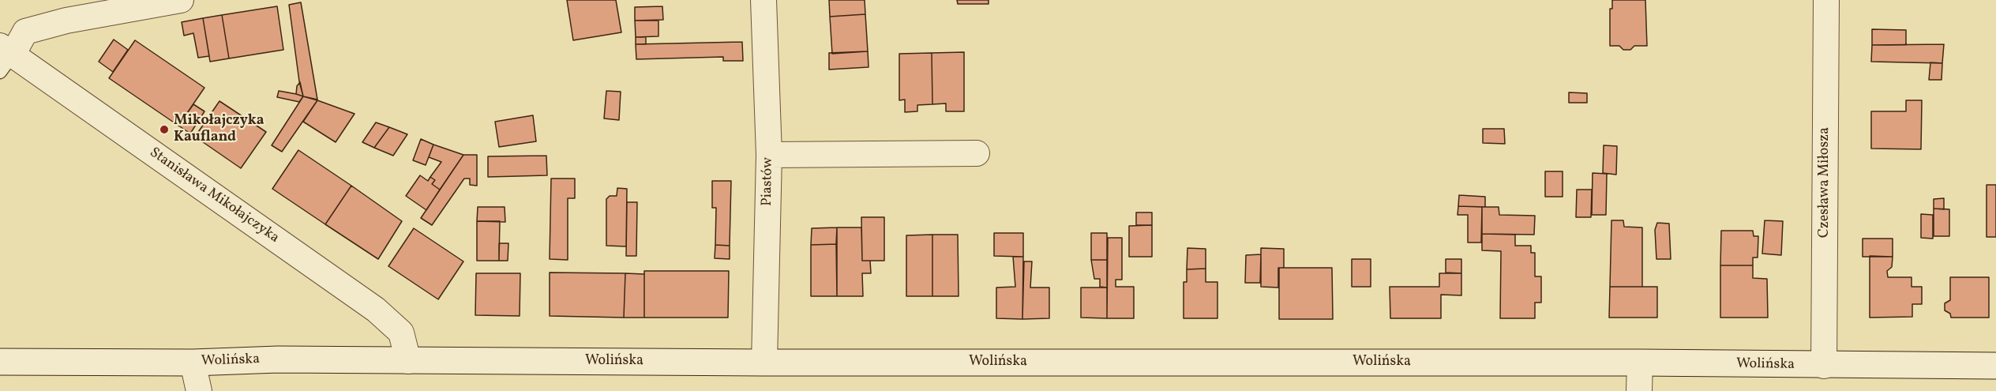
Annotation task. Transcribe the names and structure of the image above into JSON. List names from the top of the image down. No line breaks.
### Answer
{"streets":{"street":["Piastów","Czesława Miłosza","Stanisława Mikołajczyka","Wolińska"]},"crossings":[["Piastów","Wolińska"],["Czesława Miłosza","Wolińska"],["Stanisława Mikołajczyka","Wolińska"]],"places":["Mikołajczyka Kaufland"]}
